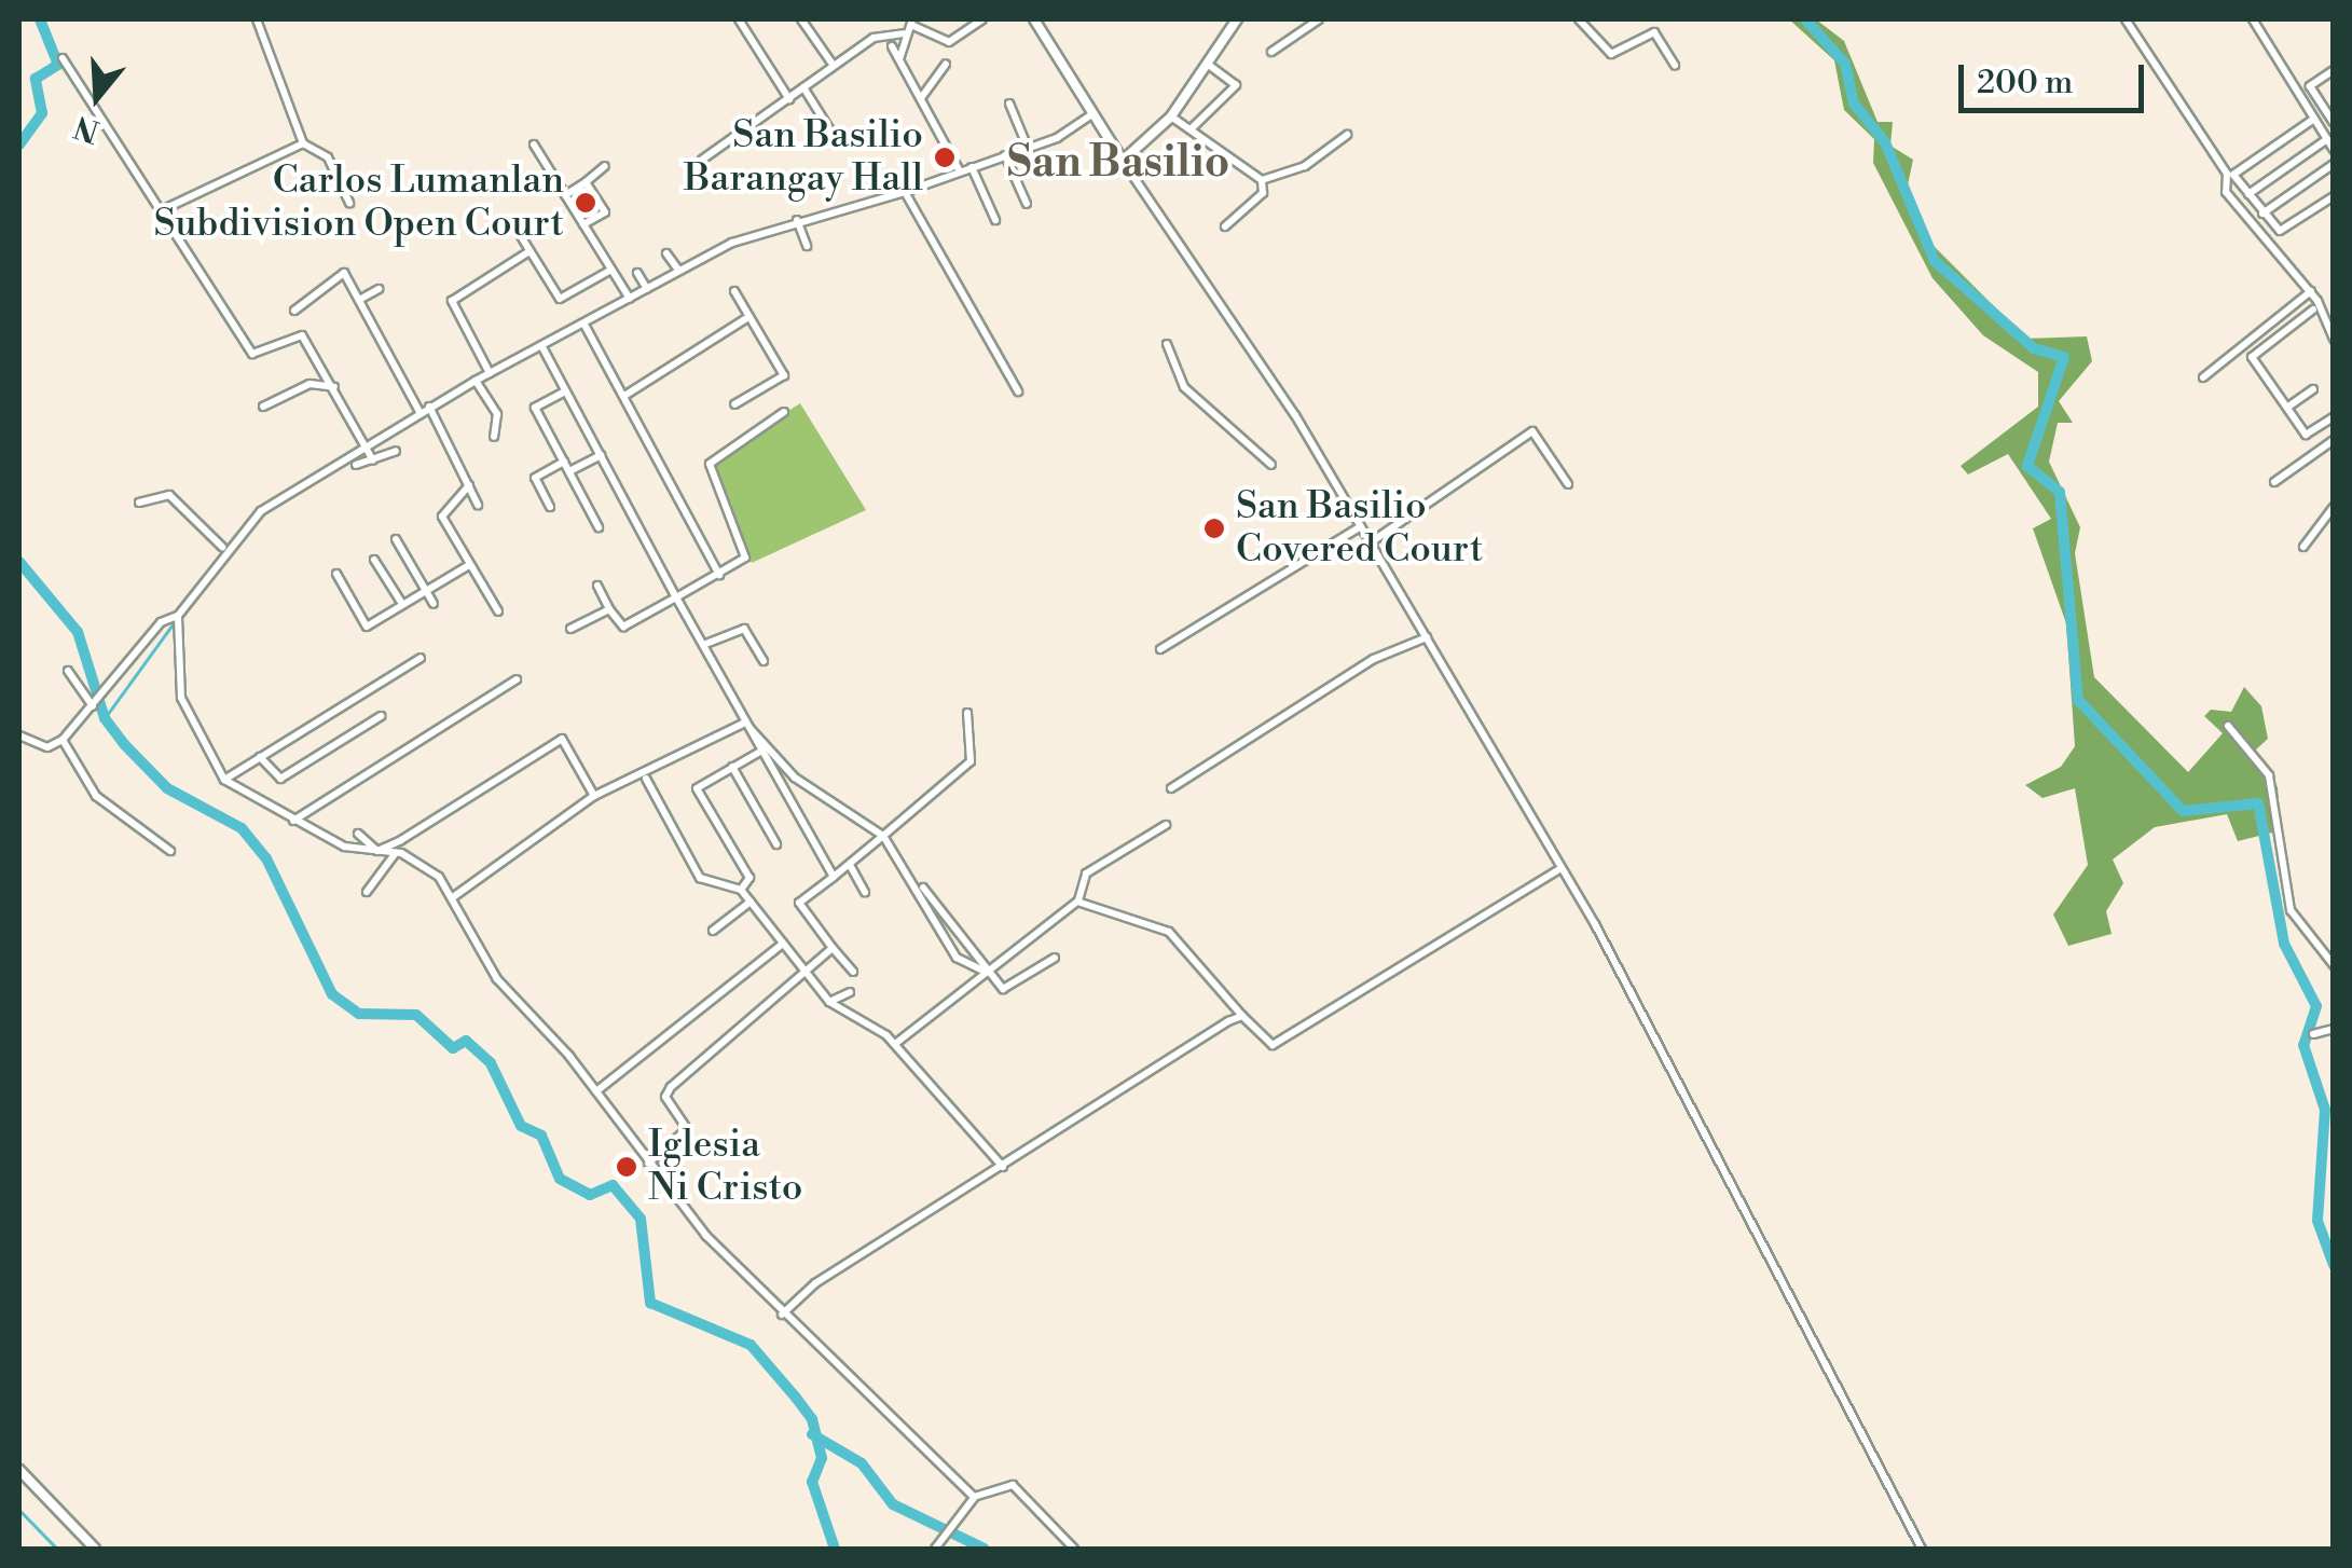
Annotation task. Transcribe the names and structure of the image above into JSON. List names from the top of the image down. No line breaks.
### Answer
{"districts":["San Basilio"],"places":["San Basilio Barangay Hall","Carlos Lumanlan Subdivision Open Court","San Basilio Covered Court","Iglesia Ni Cristo"],"scale_bar":"200 m","north":"bottom"}
